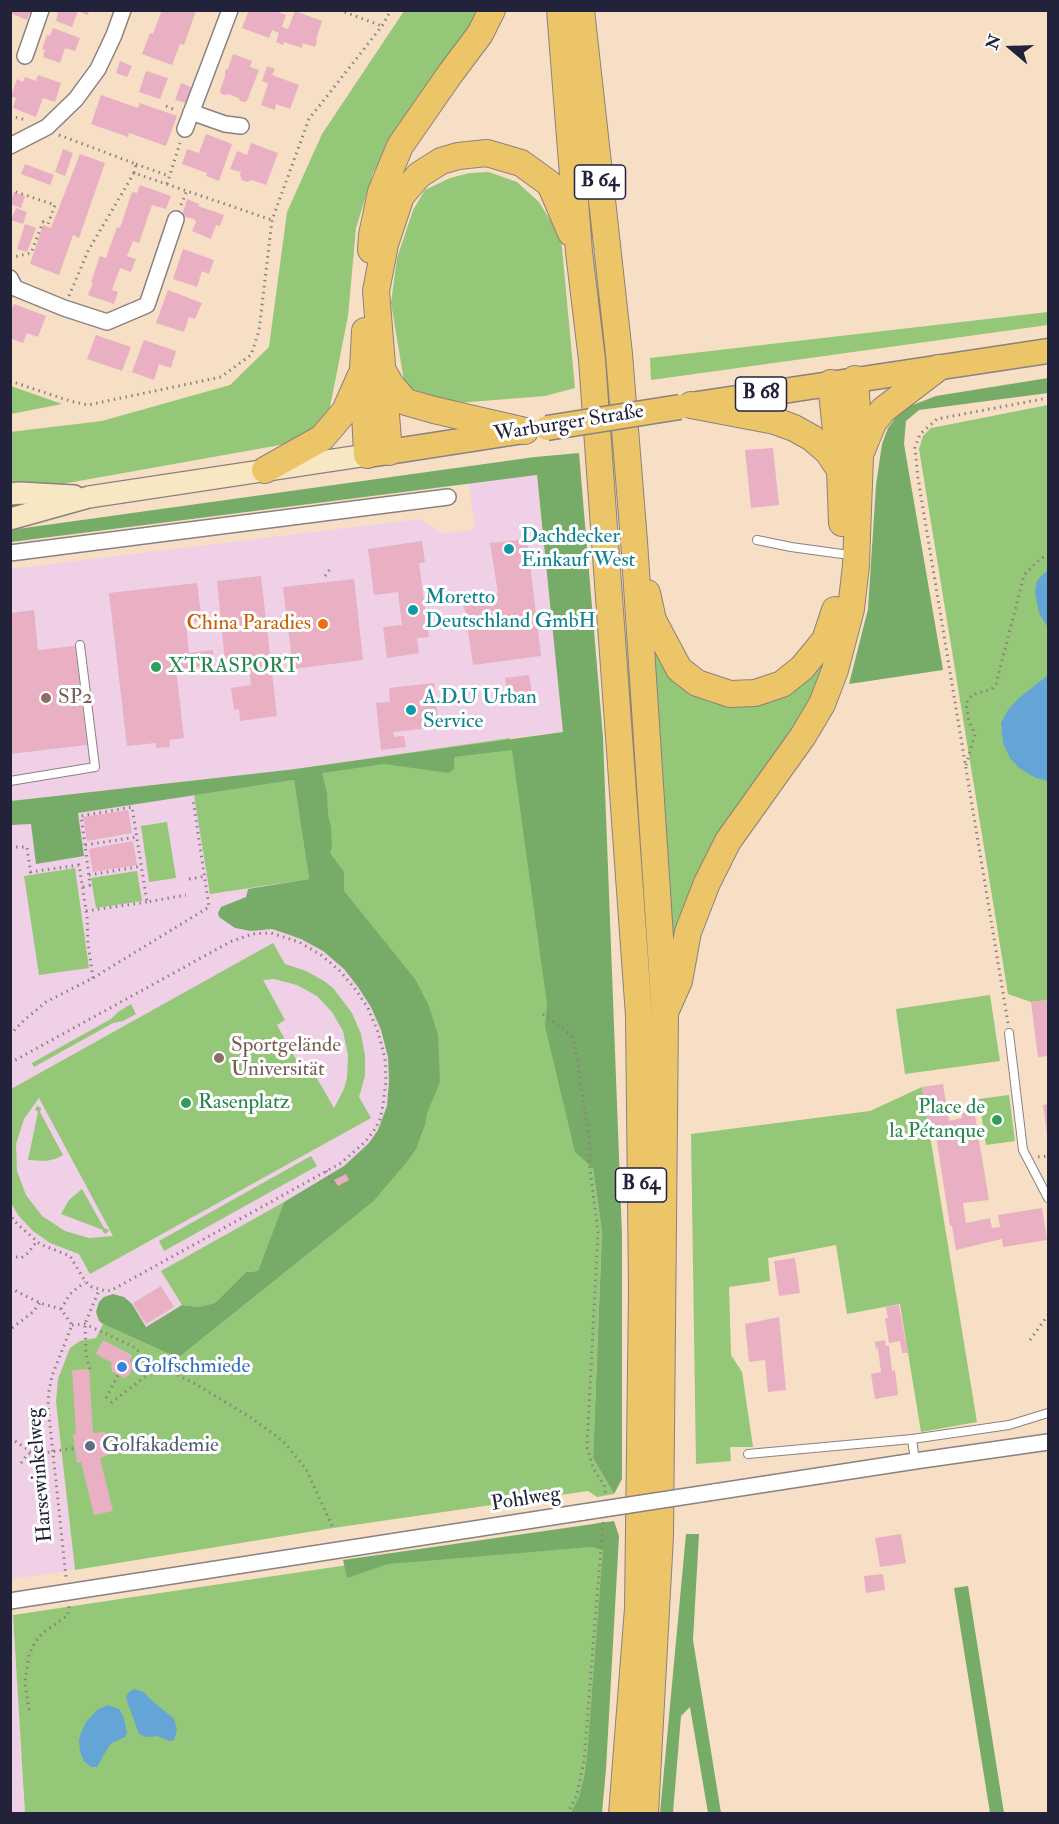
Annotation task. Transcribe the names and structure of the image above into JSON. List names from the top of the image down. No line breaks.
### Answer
{"streets":{"highway":["B 64"],"main road":["B 68","Warburger Straße"],"street":["Pohlweg"],"path":["Harsewinkelweg"]},"crossings":[["Harsewinkelweg","Pohlweg"]],"places":["Dachdecker Einkauf West","Moretto Deutschland GmbH","China Paradies","XTRASPORT","SP2","A.D.U Urban Service","Sportgelände Universität","Rasenplatz","Place de la Pétanque","Golfschmiede","Golfakademie"],"north":"left"}
